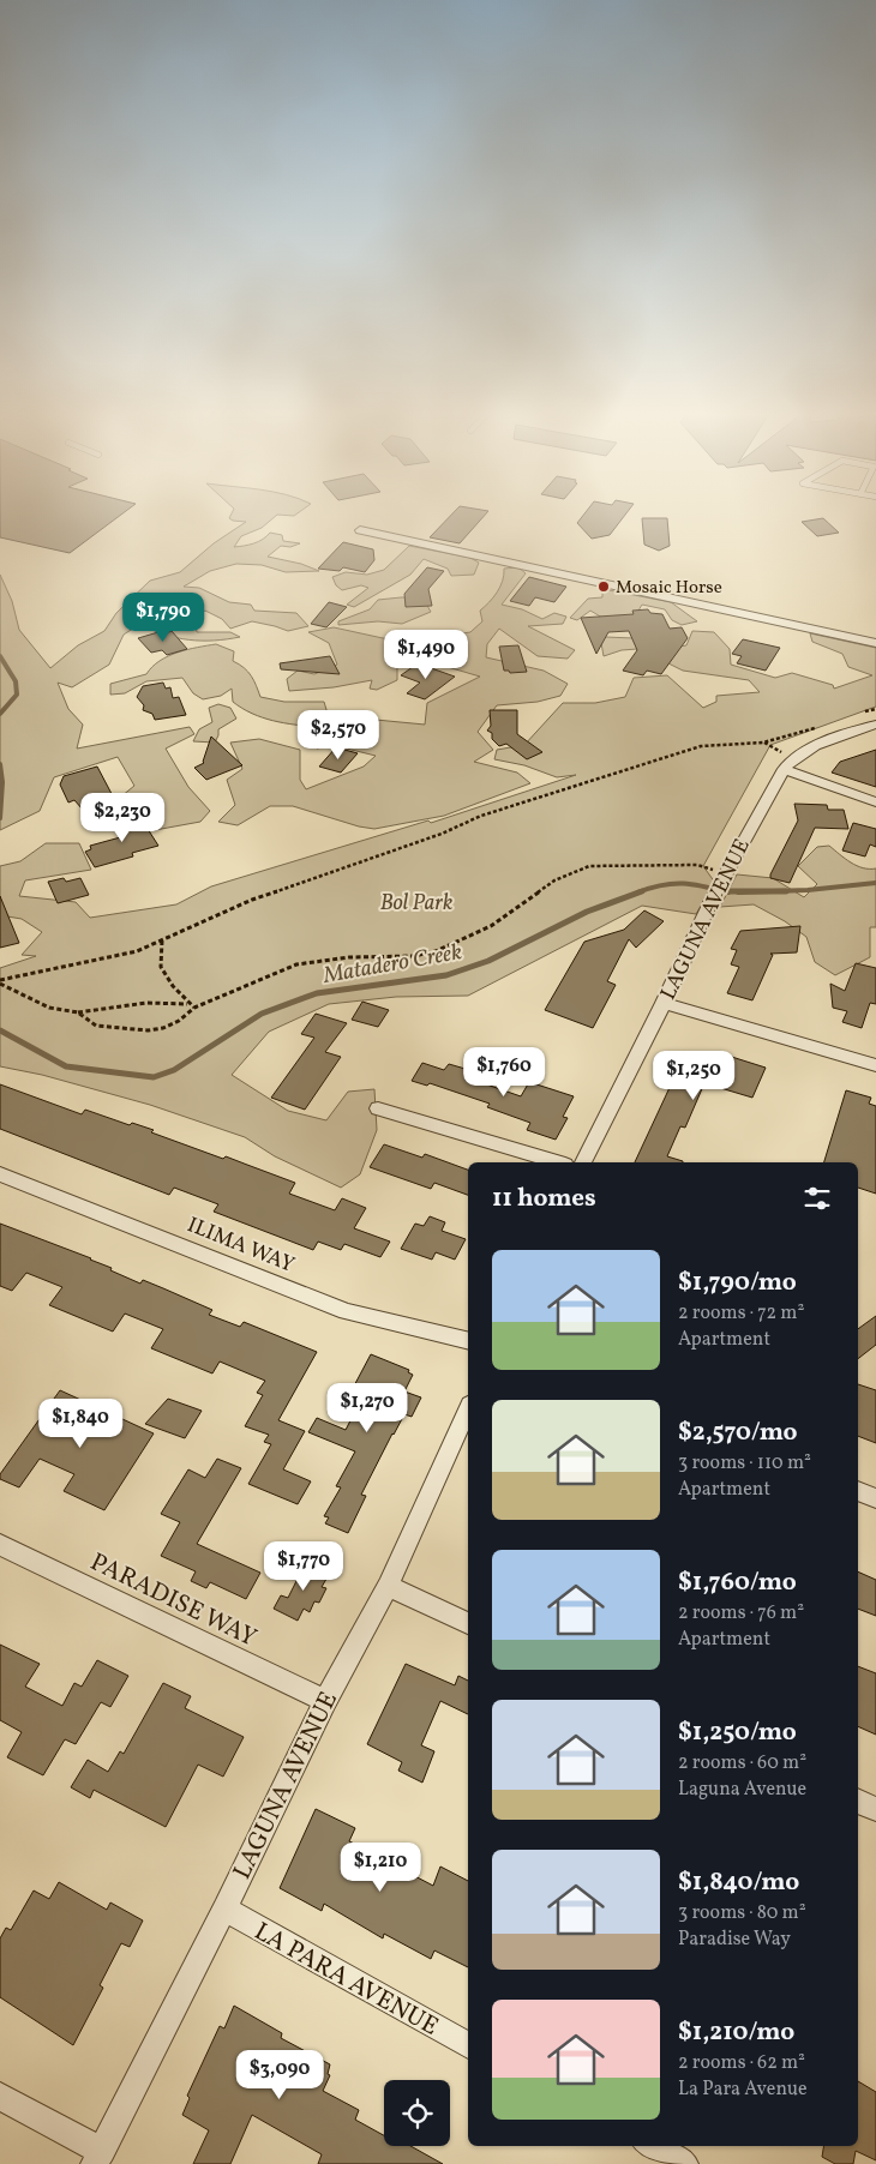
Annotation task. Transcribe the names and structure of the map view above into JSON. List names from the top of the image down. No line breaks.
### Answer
{"streets":{"street":["LAGUNA AVENUE","ILIMA WAY","PARADISE WAY","LA PARA AVENUE"]},"crossings":[["LAGUNA AVENUE","PARADISE WAY"],["LAGUNA AVENUE","LA PARA AVENUE"]],"water":["Matadero Creek"],"parks":["Bol Park"],"places":["Mosaic Horse"],"page":{"price":["$1,790","$1,490","$2,570","$2,230","$1,760","$1,250","$1,270","$1,840","$1,770","$1,210","$3,090"],"heading":"11 homes","list":[{"name":"$1,790/mo","note":"2 rooms · 72 m² · Apartment"},{"name":"$2,570/mo","note":"3 rooms · 110 m² · Apartment"},{"name":"$1,760/mo","note":"2 rooms · 76 m² · Apartment"},{"name":"$1,250/mo","note":"2 rooms · 60 m² · Laguna Avenue"},{"name":"$1,840/mo","note":"3 rooms · 80 m² · Paradise Way"},{"name":"$1,210/mo","note":"2 rooms · 62 m² · La Para Avenue"}]}}
